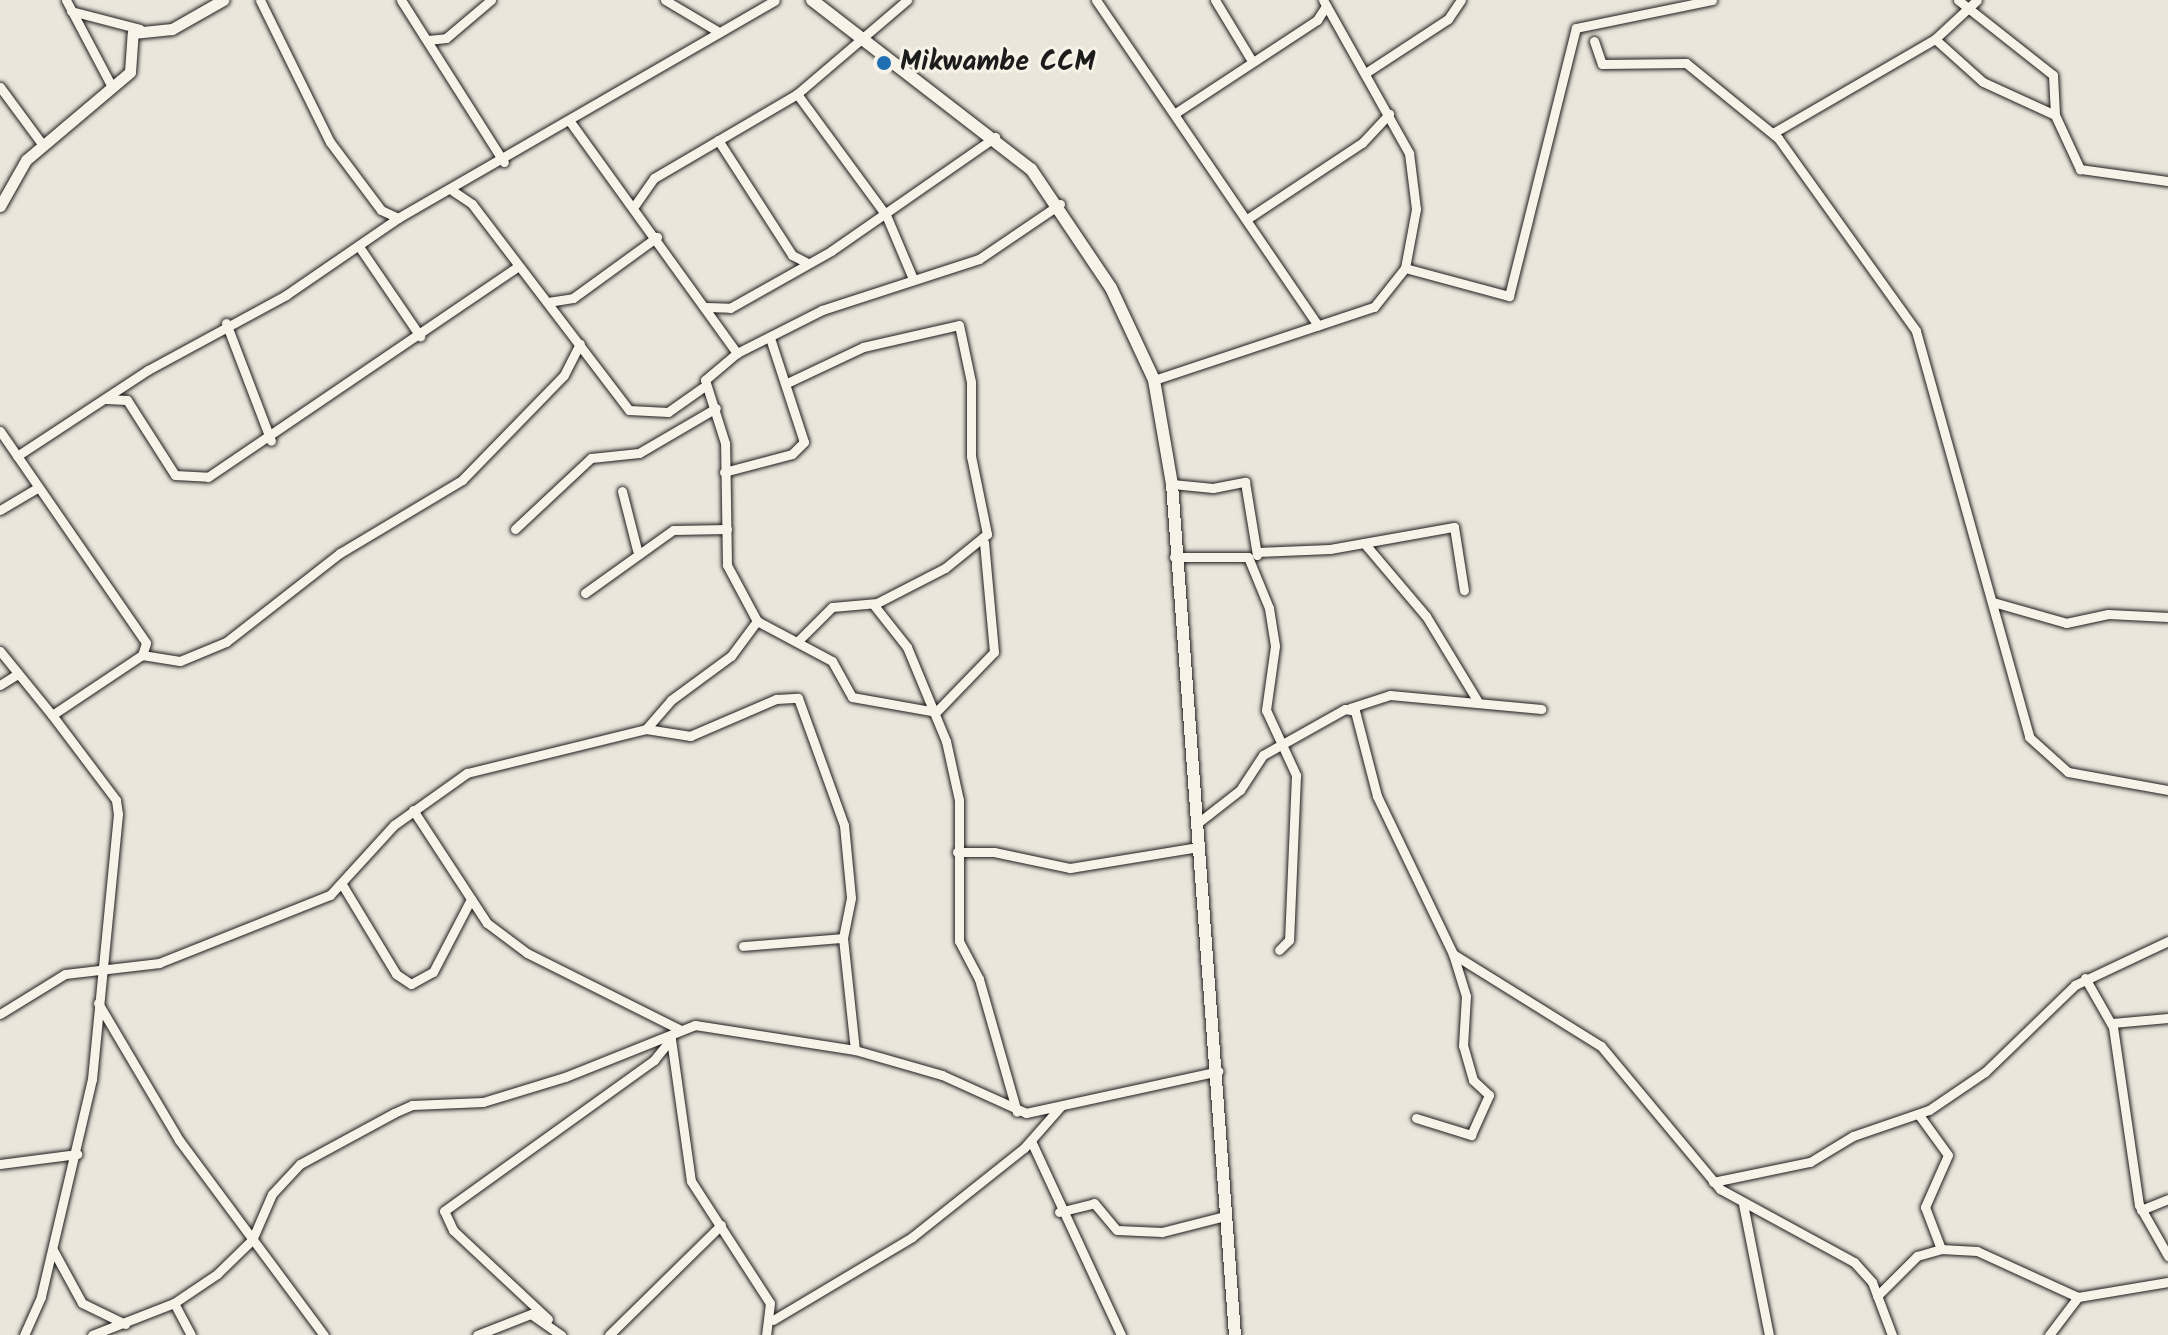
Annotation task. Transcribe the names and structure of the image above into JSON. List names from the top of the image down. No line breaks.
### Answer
{"places":["Mikwambe CCM"]}
